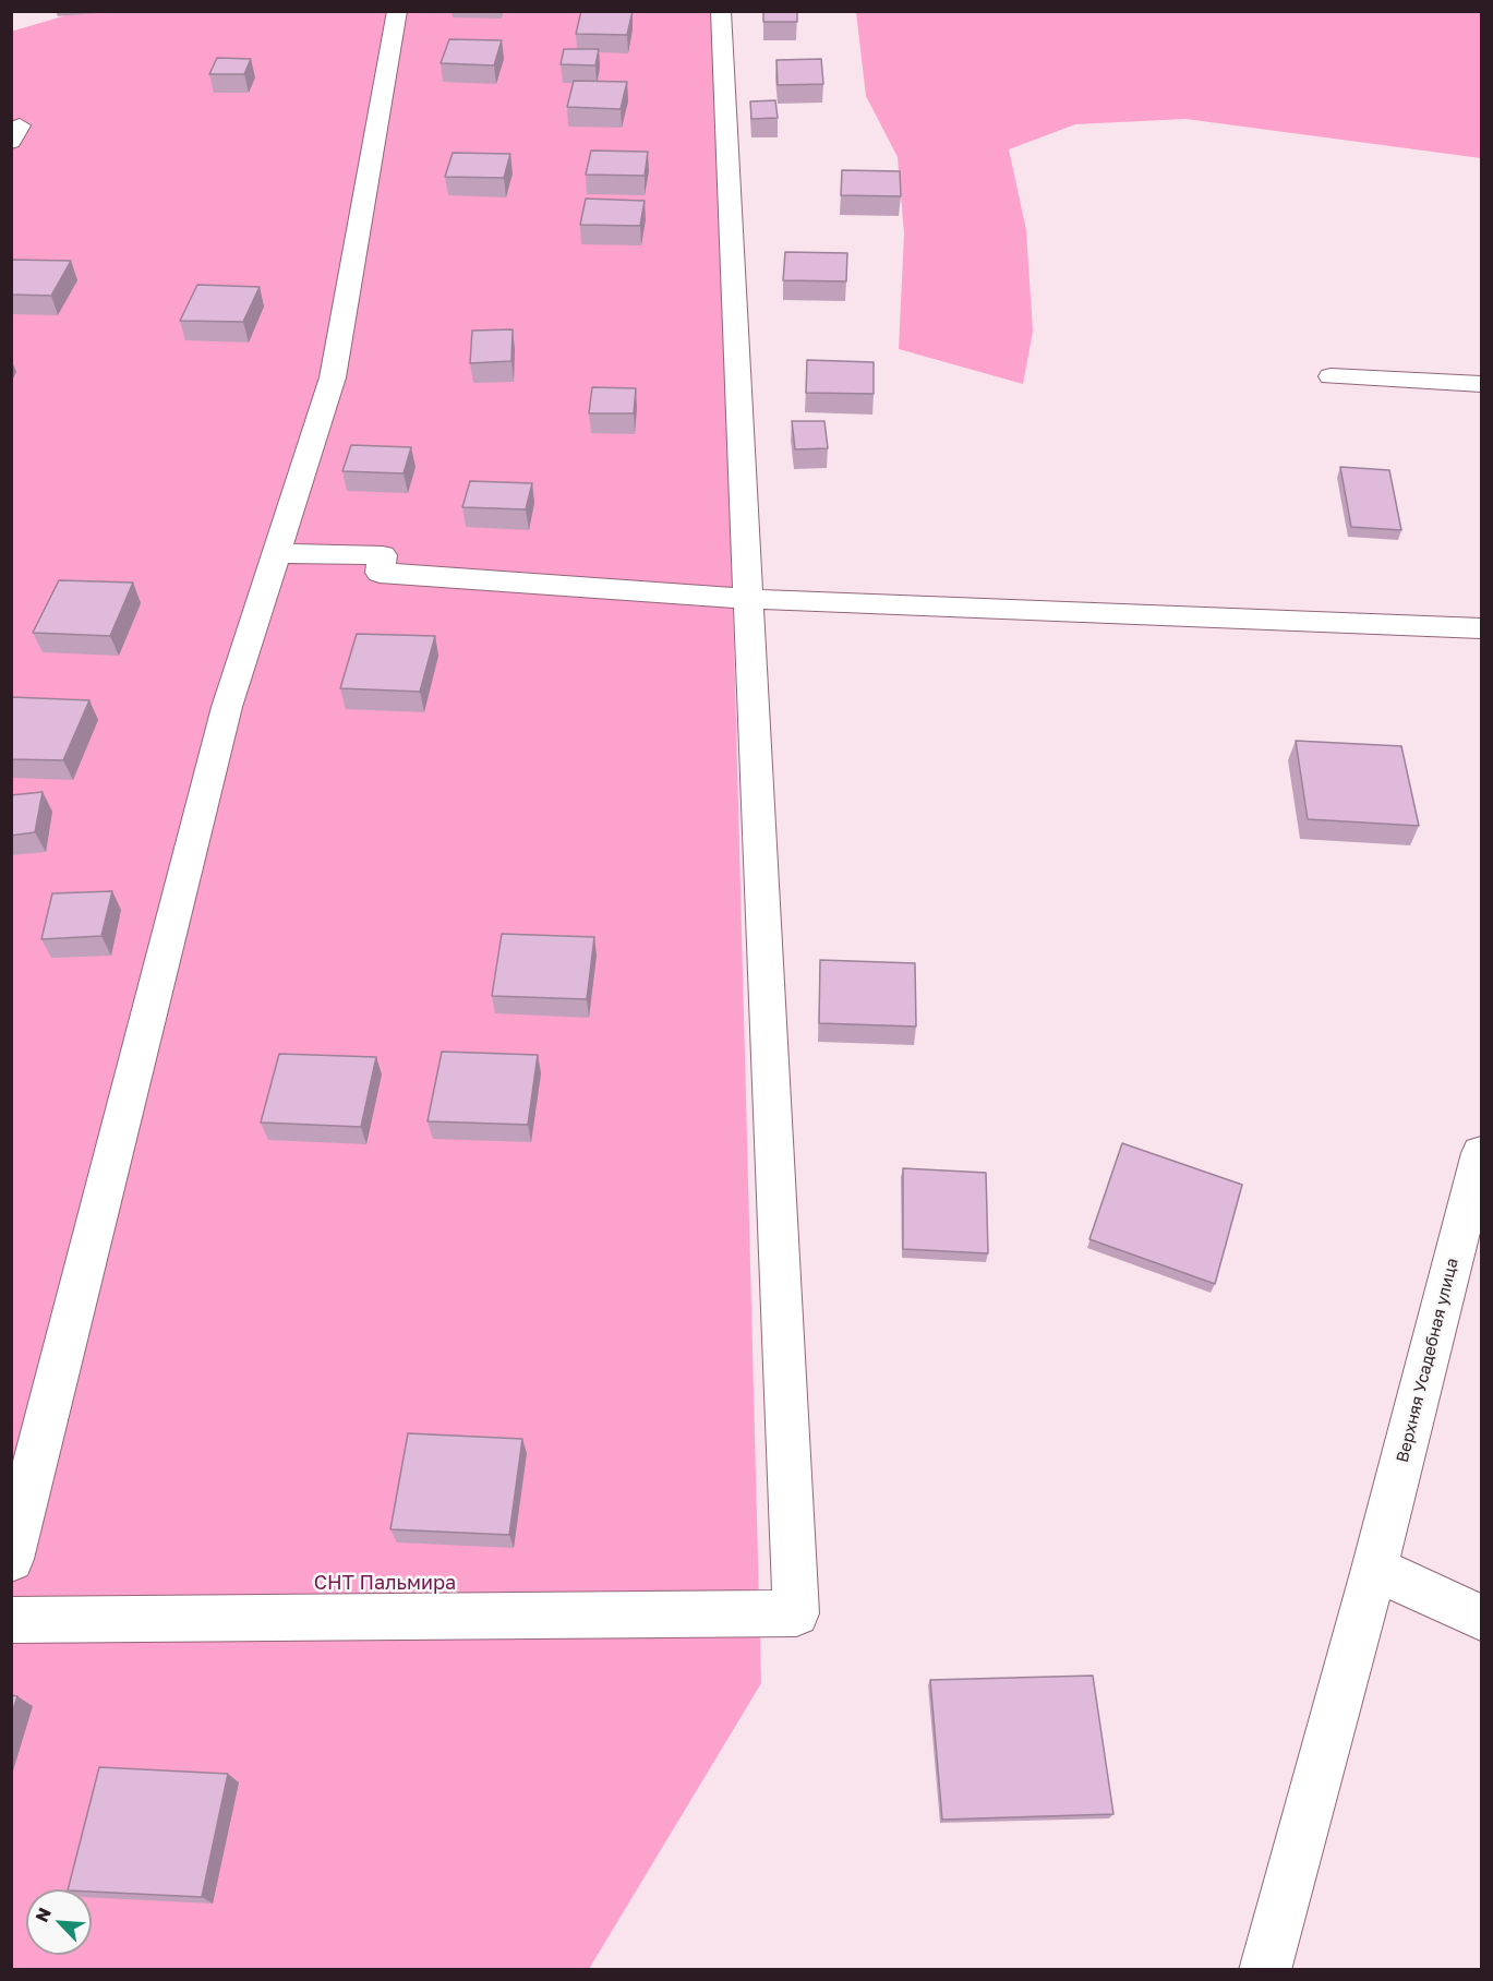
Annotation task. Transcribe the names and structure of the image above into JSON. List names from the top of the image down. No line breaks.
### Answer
{"streets":{"street":["Верхняя Усадебная улица"]},"parks":["СНТ Пальмира"],"north":"top left"}
